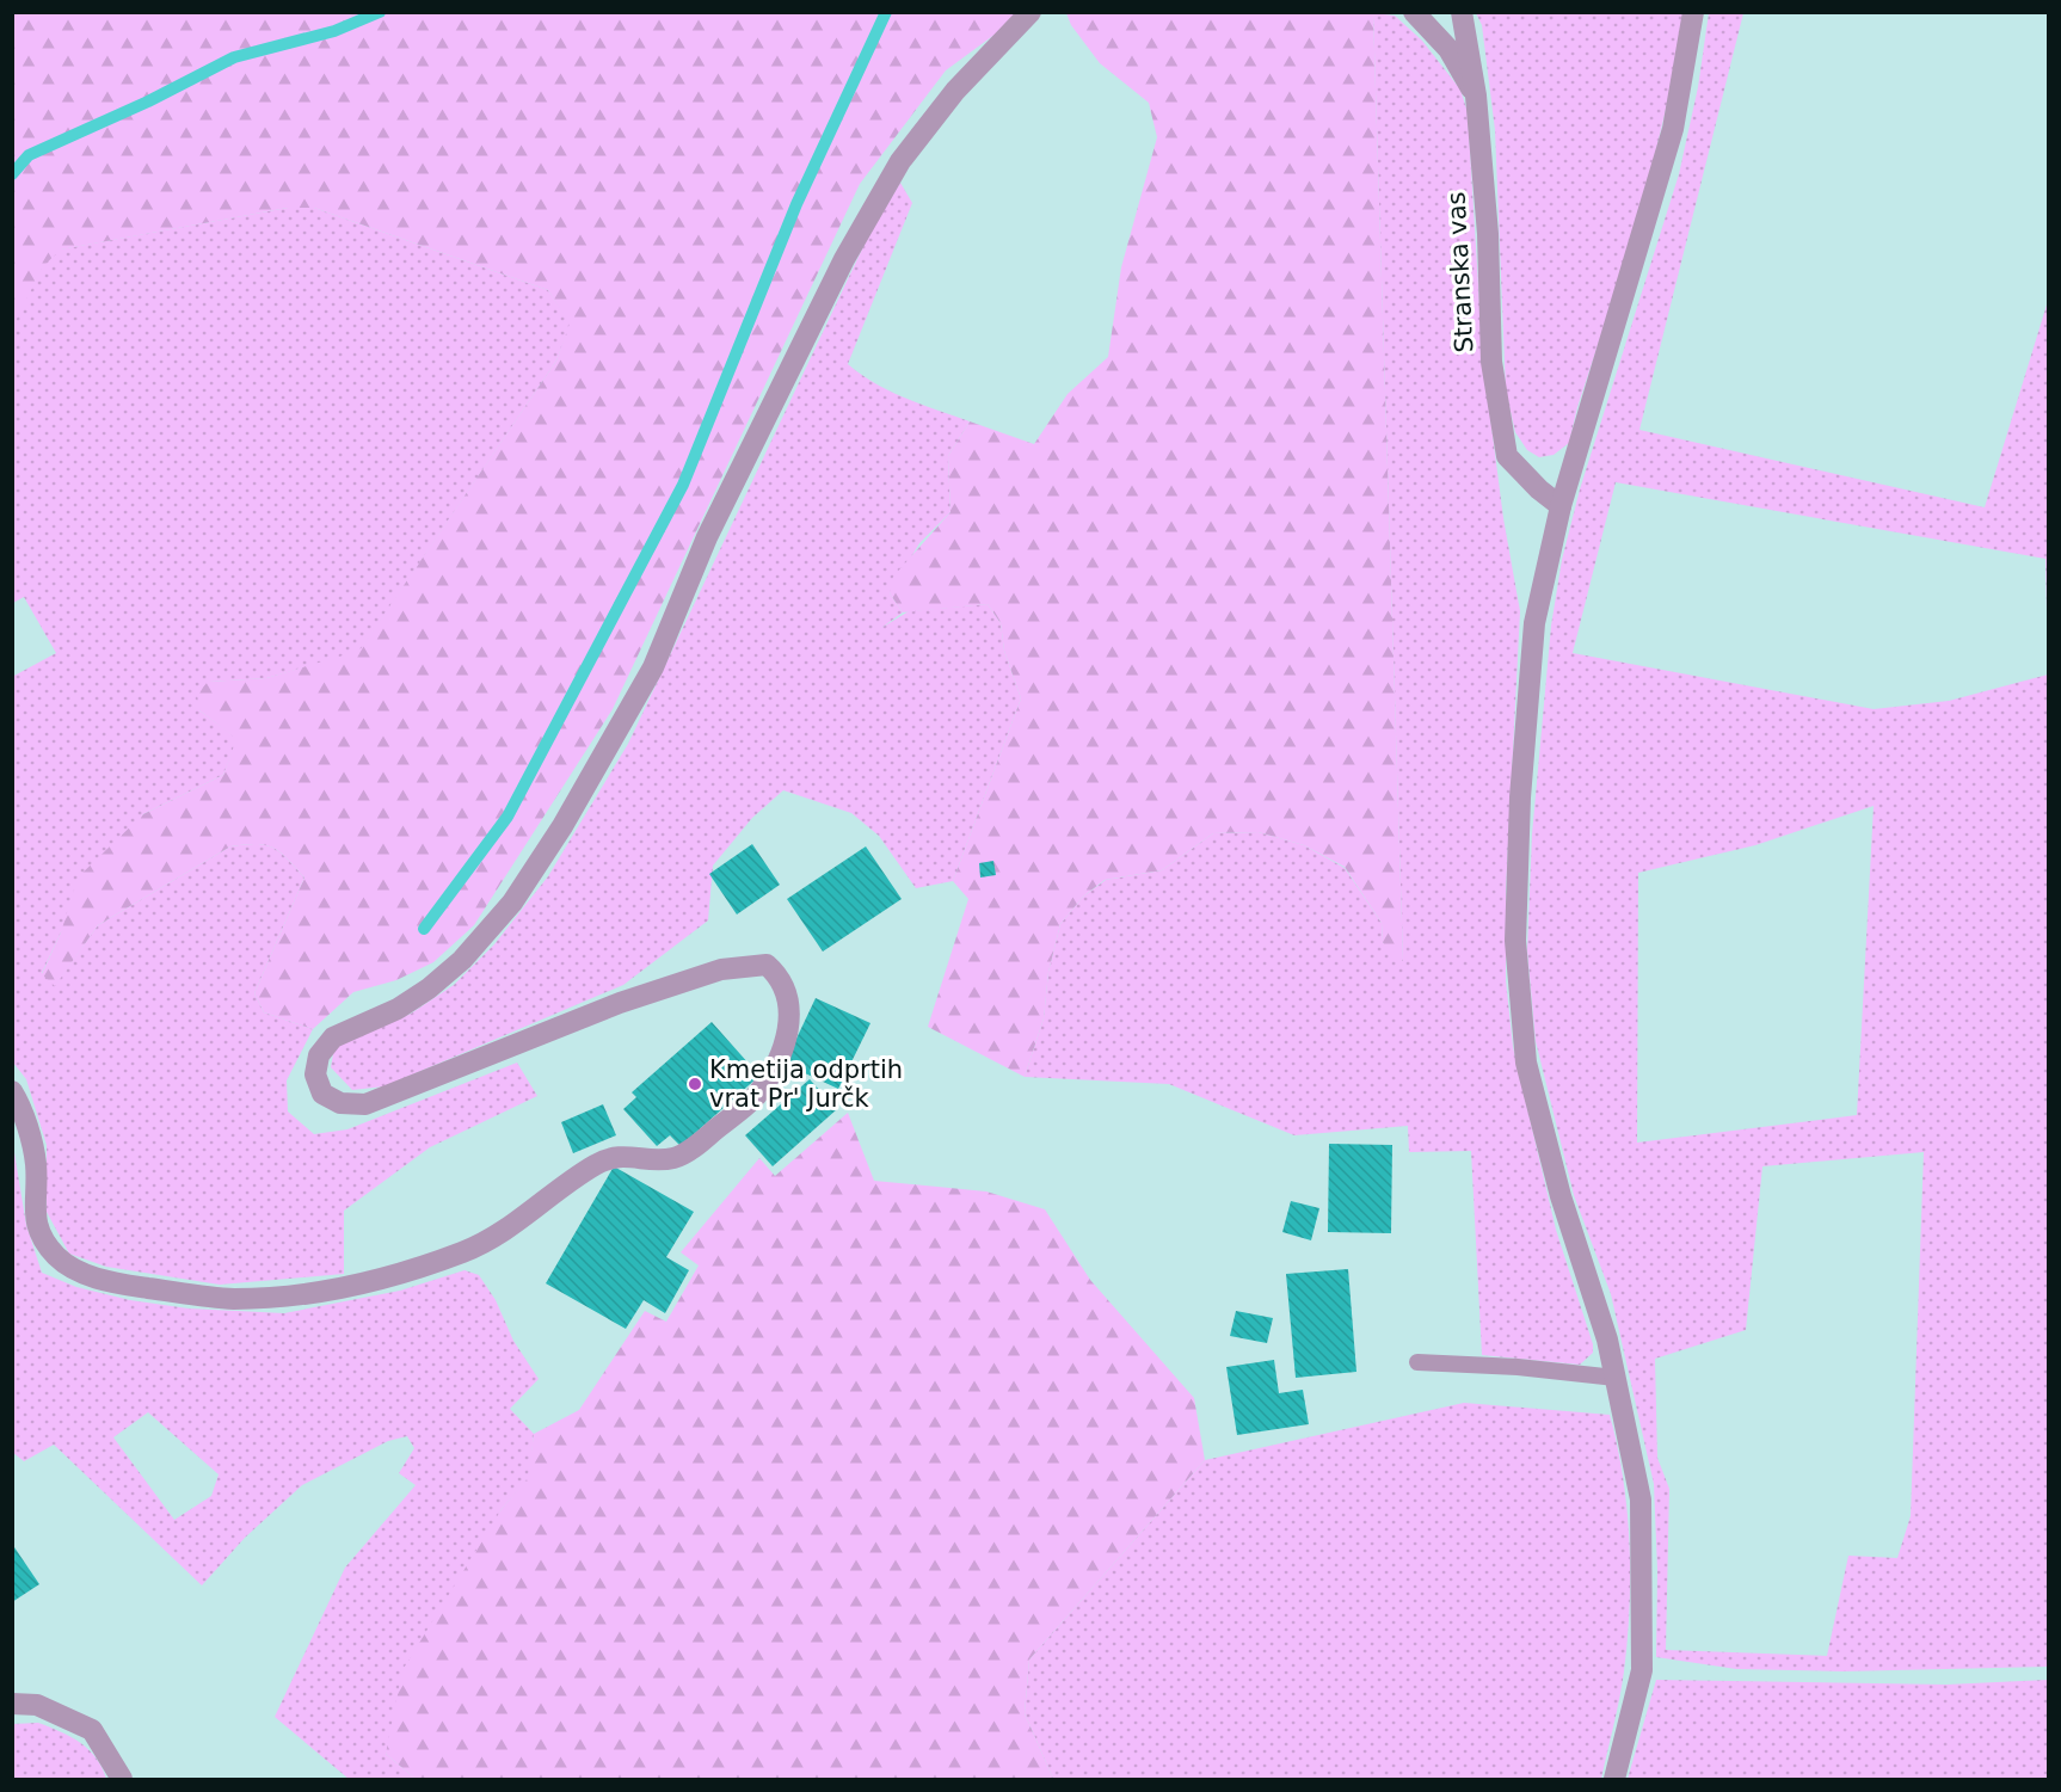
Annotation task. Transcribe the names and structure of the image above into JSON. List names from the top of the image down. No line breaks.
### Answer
{"streets":{"street":["Stranska vas"]},"places":["Kmetija odprtih vrat Pr' Jurčk"]}
